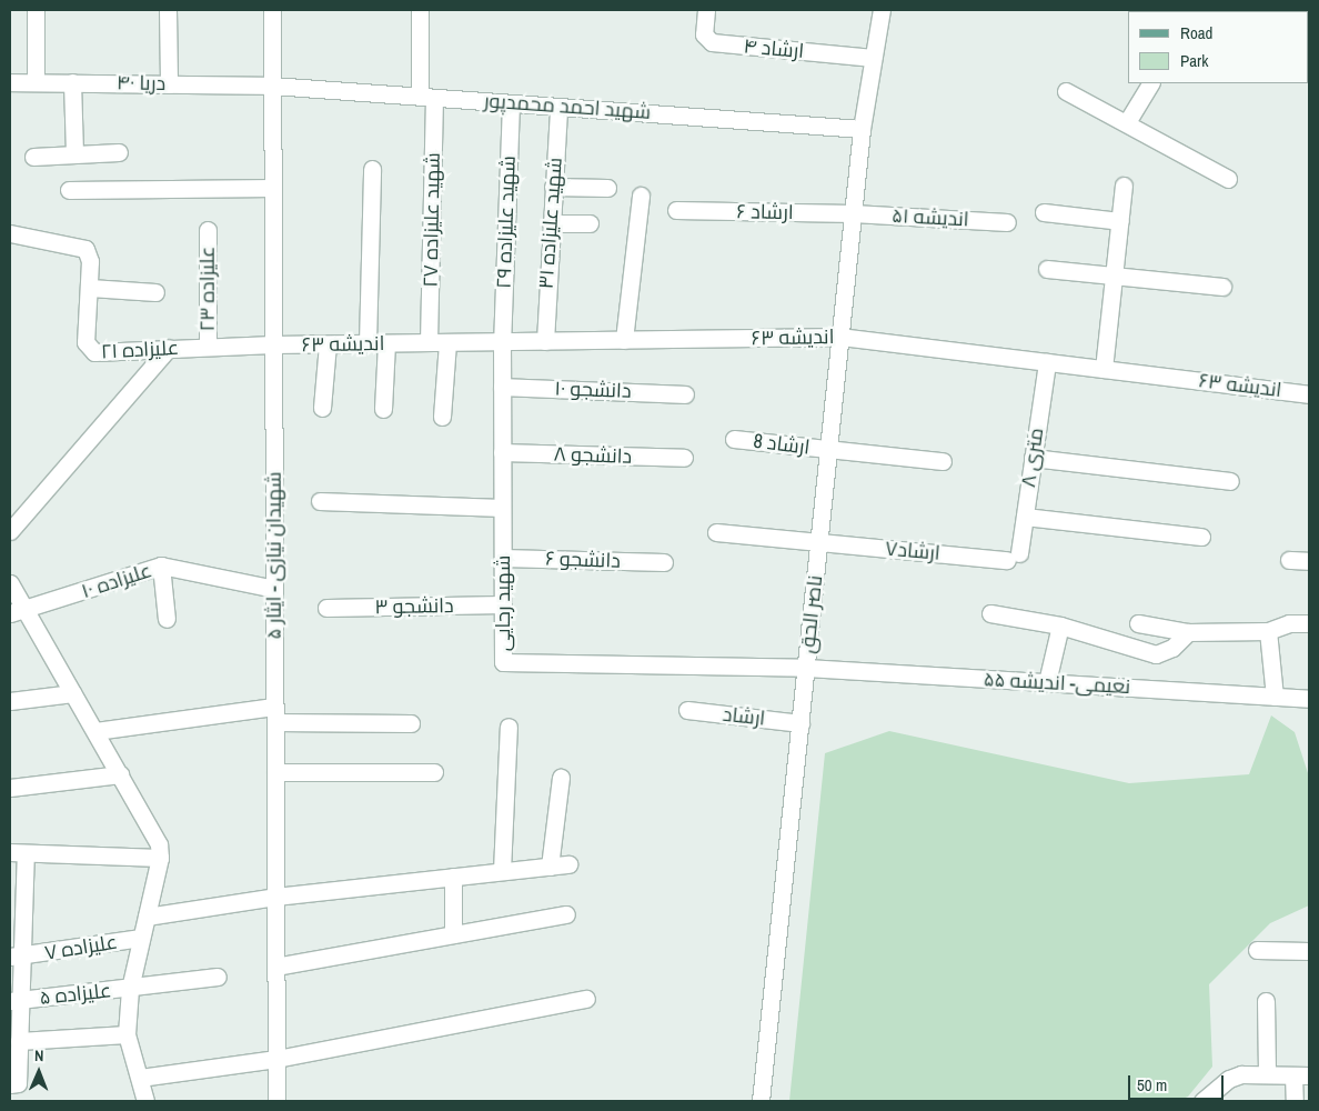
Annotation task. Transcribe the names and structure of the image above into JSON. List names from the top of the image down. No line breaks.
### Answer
{"streets":{"street":["ارشاد ۴","دریا ۴۰","شهید احمد محمدپور","ارشاد ۶","اندیشه ۵۱","شهید علیزاده ۲۷","شهید علیزاده ۲۹","شهید علیزاده ۳۱","علیزاده ۲۳","اندیشه ۶۳","علیزاده ۲۱","دانشجو ۱۰","ارشاد 8","دانشجو ۸","۸ متری","ارشاد۷","شهیدان نیازی - ایثار ۵","دانشجو ۶","علیزاده ۱۰","شهید رجایی","دانشجو ۳","ناصر الحق","نعیمی- اندیشه ۵۵","ارشاد","علیزاده ۷","علیزاده ۵"]},"crossings":[["ارشاد ۴","ناصر الحق"],["دریا ۴۰","شهید احمد محمدپور"],["دریا ۴۰","شهیدان نیازی - ایثار ۵"],["شهید احمد محمدپور","شهید علیزاده ۲۷"],["شهید احمد محمدپور","شهید علیزاده ۲۹"],["شهید احمد محمدپور","شهید علیزاده ۳۱"],["شهید احمد محمدپور","شهیدان نیازی - ایثار ۵"],["شهید احمد محمدپور","ناصر الحق"],["ارشاد ۶","اندیشه ۵۱"],["ارشاد ۶","ناصر الحق"],["اندیشه ۵۱","ناصر الحق"],["شهید علیزاده ۲۷","اندیشه ۶۳"],["شهید علیزاده ۲۹","اندیشه ۶۳"],["شهید علیزاده ۲۹","شهید رجایی"],["شهید علیزاده ۳۱","اندیشه ۶۳"],["علیزاده ۲۳","علیزاده ۲۱"],["اندیشه ۶۳","علیزاده ۲۱"],["اندیشه ۶۳","۸ متری"],["اندیشه ۶۳","شهیدان نیازی - ایثار ۵"],["اندیشه ۶۳","شهید رجایی"],["اندیشه ۶۳","ناصر الحق"],["علیزاده ۲۱","شهیدان نیازی - ایثار ۵"],["دانشجو ۱۰","شهید رجایی"],["ارشاد 8","ناصر الحق"],["دانشجو ۸","شهید رجایی"],["۸ متری","ارشاد۷"],["ارشاد۷","ناصر الحق"],["شهیدان نیازی - ایثار ۵","علیزاده ۱۰"],["دانشجو ۶","شهید رجایی"],["شهید رجایی","دانشجو ۳"],["شهید رجایی","ناصر الحق"],["شهید رجایی","نعیمی- اندیشه ۵۵"],["ناصر الحق","نعیمی- اندیشه ۵۵"],["ناصر الحق","ارشاد"]],"legend":["Road","Park"],"scale_bar":"50 m","north":"top"}
